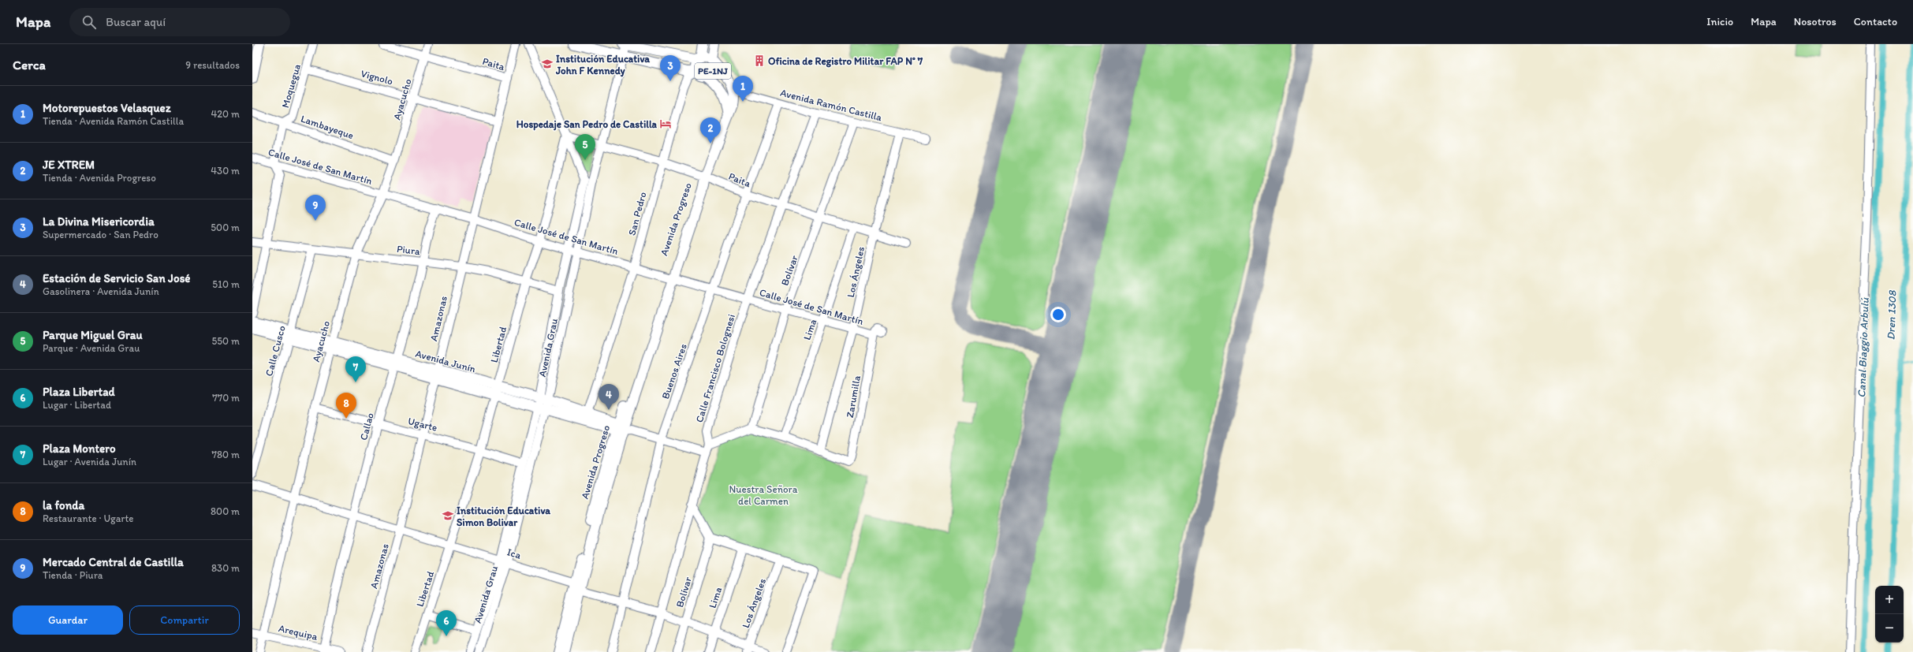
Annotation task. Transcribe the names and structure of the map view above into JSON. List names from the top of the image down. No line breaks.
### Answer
{"streets":{"main road":["PE-1NJ","Avenida Progreso","Avenida Junín"],"street":["Paita","Vignolo","Moquegua","Ayacucho","Avenida Ramón Castilla","Lambayeque","Calle José de San Martín","San Pedro","Piura","Bolívar","Los Ángeles","Amazonas","Lima","Libertad","Avenida Grau","Calle Cusco","Calle Francisco Bolognesi","Buenos Aires","Zarumilla","Ugarte","Callao","Ica","Arequipa"]},"crossings":[["Paita","Ayacucho"],["Paita","San Pedro"],["Paita","Avenida Progreso"],["Paita","Bolívar"],["Paita","Los Ángeles"],["Paita","Amazonas"],["Paita","Lima"],["Paita","Libertad"],["Paita","Avenida Grau"],["Paita","Calle Francisco Bolognesi"],["Paita","Buenos Aires"],["PE-1NJ","San Pedro"],["PE-1NJ","Avenida Progreso"],["Vignolo","Moquegua"],["Vignolo","Ayacucho"],["Vignolo","Amazonas"],["Moquegua","Lambayeque"],["Moquegua","Calle José de San Martín"],["Ayacucho","Lambayeque"],["Ayacucho","Calle José de San Martín"],["Ayacucho","Piura"],["Ayacucho","Avenida Junín"],["Ayacucho","Ugarte"],["Ayacucho","Ica"],["Ayacucho","Arequipa"],["Avenida Ramón Castilla","Avenida Progreso"],["Avenida Ramón Castilla","Bolívar"],["Avenida Ramón Castilla","Los Ángeles"],["Avenida Ramón Castilla","Calle Francisco Bolognesi"],["Avenida Ramón Castilla","Buenos Aires"],["Calle José de San Martín","San Pedro"],["Calle José de San Martín","Avenida Progreso"],["Calle José de San Martín","Bolívar"],["Calle José de San Martín","Los Ángeles"],["Calle José de San Martín","Amazonas"],["Calle José de San Martín","Lima"],["Calle José de San Martín","Libertad"],["Calle José de San Martín","Avenida Grau"],["Calle José de San Martín","Calle Francisco Bolognesi"],["Calle José de San Martín","Buenos Aires"],["Calle José de San Martín","Zarumilla"],["Calle José de San Martín","Callao"],["San Pedro","Avenida Progreso"],["San Pedro","Avenida Junín"],["Avenida Progreso","Avenida Junín"],["Avenida Progreso","Ica"],["Piura","Amazonas"],["Piura","Libertad"],["Piura","Avenida Grau"],["Piura","Calle Cusco"],["Piura","Callao"],["Bolívar","Ica"],["Los Ángeles","Zarumilla"],["Los Ángeles","Ica"],["Amazonas","Avenida Junín"],["Amazonas","Ugarte"],["Amazonas","Ica"],["Lima","Ica"],["Libertad","Avenida Grau"],["Libertad","Avenida Junín"],["Libertad","Ugarte"],["Libertad","Ica"],["Avenida Grau","Avenida Junín"],["Avenida Grau","Ugarte"],["Avenida Grau","Ica"],["Calle Cusco","Avenida Junín"],["Avenida Junín","Calle Francisco Bolognesi"],["Avenida Junín","Buenos Aires"],["Avenida Junín","Callao"],["Calle Francisco Bolognesi","Ica"],["Buenos Aires","Ica"],["Ugarte","Callao"],["Callao","Ica"],["Callao","Arequipa"]],"water":["Dren 1308","Canal Biaggio Arbulú"],"parks":["Nuestra Señora del Carmen"],"places":{"building":["Oficina de Registro Militar FAP N° 7"],"school or university":["Institución Educativa John F Kennedy","Institución Educativa Simon Bolivar"],"hotel":["Hospedaje San Pedro de Castilla"]},"page":{"header":"Mapa","search":"Buscar aquí","nav":["Inicio","Mapa","Nosotros","Contacto"],"heading":["Cerca","9 resultados"],"pins":["3","1","2","5","9","7","4","8","6"],"list":[{"mark":"1","name":"Motorepuestos Velasquez","note":"Tienda · Avenida Ramón Castilla","value":"420 m"},{"mark":"2","name":"JE XTREM","note":"Tienda · Avenida Progreso","value":"430 m"},{"mark":"3","name":"La Divina Misericordia","note":"Supermercado · San Pedro","value":"500 m"},{"mark":"4","name":"Estación de Servicio San José","note":"Gasolinera · Avenida Junín","value":"510 m"},{"mark":"5","name":"Parque Miguel Grau","note":"Parque · Avenida Grau","value":"550 m"},{"mark":"6","name":"Plaza Libertad","note":"Lugar · Libertad","value":"770 m"},{"mark":"7","name":"Plaza Montero","note":"Lugar · Avenida Junín","value":"780 m"},{"mark":"8","name":"la fonda","note":"Restaurante · Ugarte","value":"800 m"},{"mark":"9","name":"Mercado Central de Castilla","note":"Tienda · Piura","value":"830 m"}],"map_buttons":["+","−"],"buttons":["Guardar","Compartir"]}}
